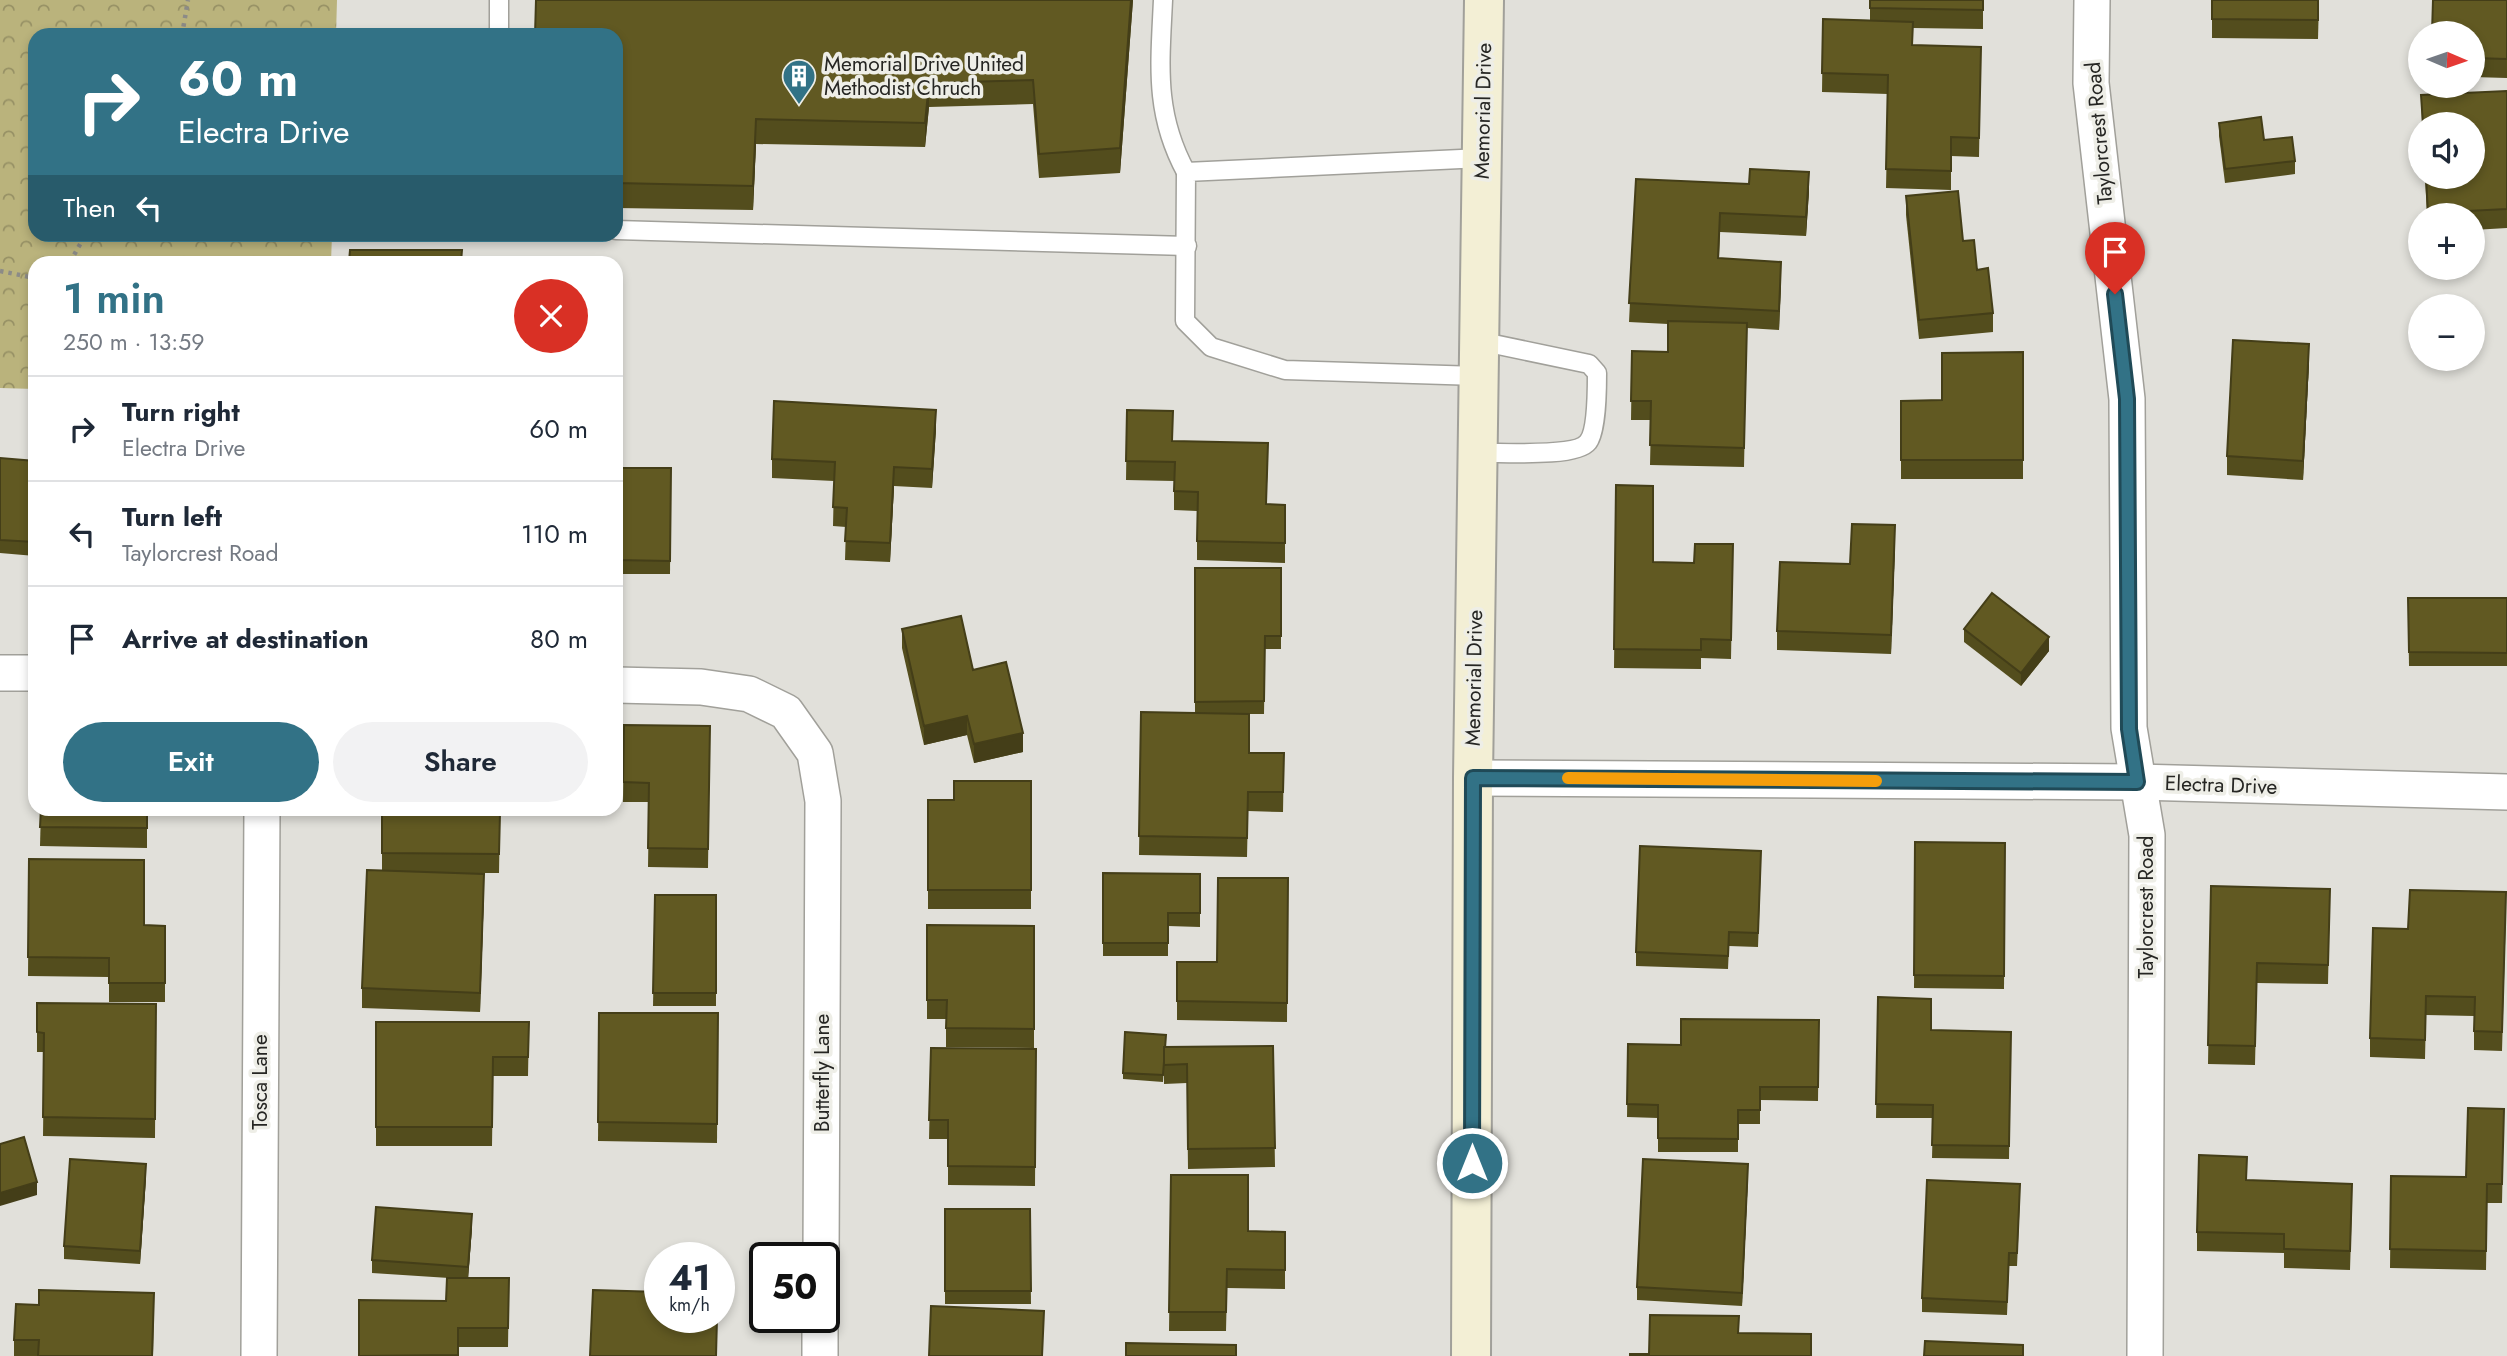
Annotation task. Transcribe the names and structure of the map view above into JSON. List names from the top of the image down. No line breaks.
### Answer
{"streets":{"main road":["Memorial Drive"],"street":["Taylorcrest Road","Electra Drive","Butterfly Lane","Tosca Lane"]},"crossings":[["Memorial Drive","Electra Drive"],["Taylorcrest Road","Electra Drive"]],"places":{"building":["Memorial Drive United Methodist Chruch"]},"north":"right","page":{"map_buttons":["+","−"],"turn":["60 m","Electra Drive"],"then":"Then","heading":["1 min","250 m · 13:59"],"list":[{"name":"Turn right","note":"Electra Drive","value":"60 m"},{"name":"Turn left","note":"Taylorcrest Road","value":"110 m"},{"name":"Arrive at destination","value":"80 m"}],"buttons":["Exit","Share"],"speed":"41 km/h","limit":"50"}}
